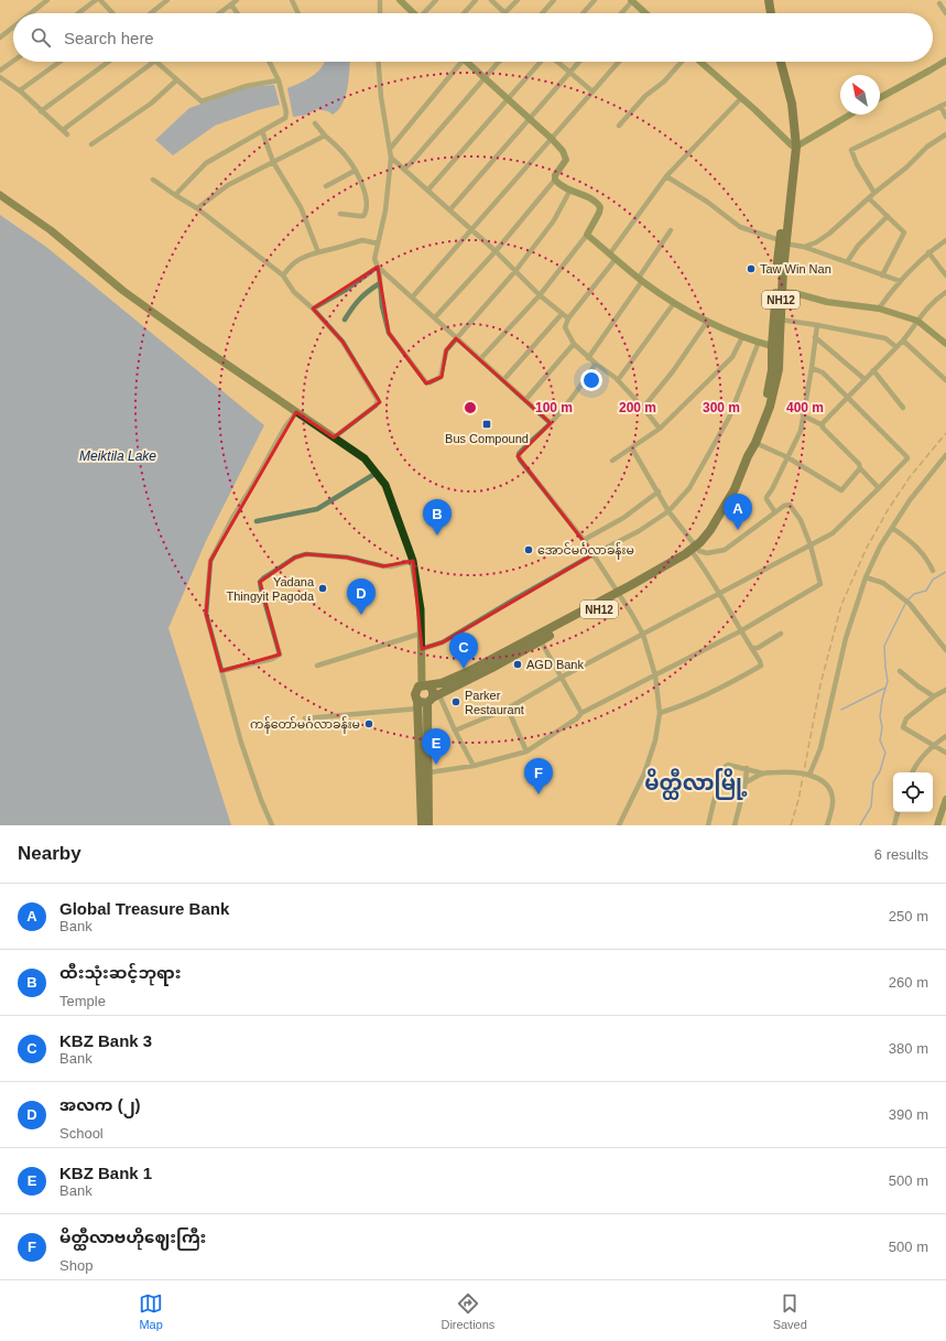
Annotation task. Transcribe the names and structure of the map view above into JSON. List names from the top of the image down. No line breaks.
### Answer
{"streets":{"highway":["NH12"]},"districts":["မိတ္ထီလာမြို့"],"water":["Meiktila Lake"],"places":{"other":["Taw Win Nan","အောင်မင်္ဂလာခန်းမ","Yadana Thingyit Pagoda","AGD Bank","Parker Restaurant","ကန်တော်မင်္ဂလာခန်းမ"],"transit":["Bus Compound"]},"north":"top left","page":{"search":"Search here","pins":["A","B","D","C","E","F"],"heading":["Nearby","6 results"],"list":[{"mark":"A","name":"Global Treasure Bank","note":"Bank","value":"250 m"},{"mark":"B","name":"ထီးသုံးဆင့်ဘုရား","note":"Temple","value":"260 m"},{"mark":"C","name":"KBZ Bank 3","note":"Bank","value":"380 m"},{"mark":"D","name":"အလက (၂)","note":"School","value":"390 m"},{"mark":"E","name":"KBZ Bank 1","note":"Bank","value":"500 m"},{"mark":"F","name":"မိတ္ထီလာဗဟိုဈေးကြီး","note":"Shop","value":"500 m"}],"nav":["Map","Directions","Saved"]},"rings":["100 m","200 m","300 m","400 m"]}
